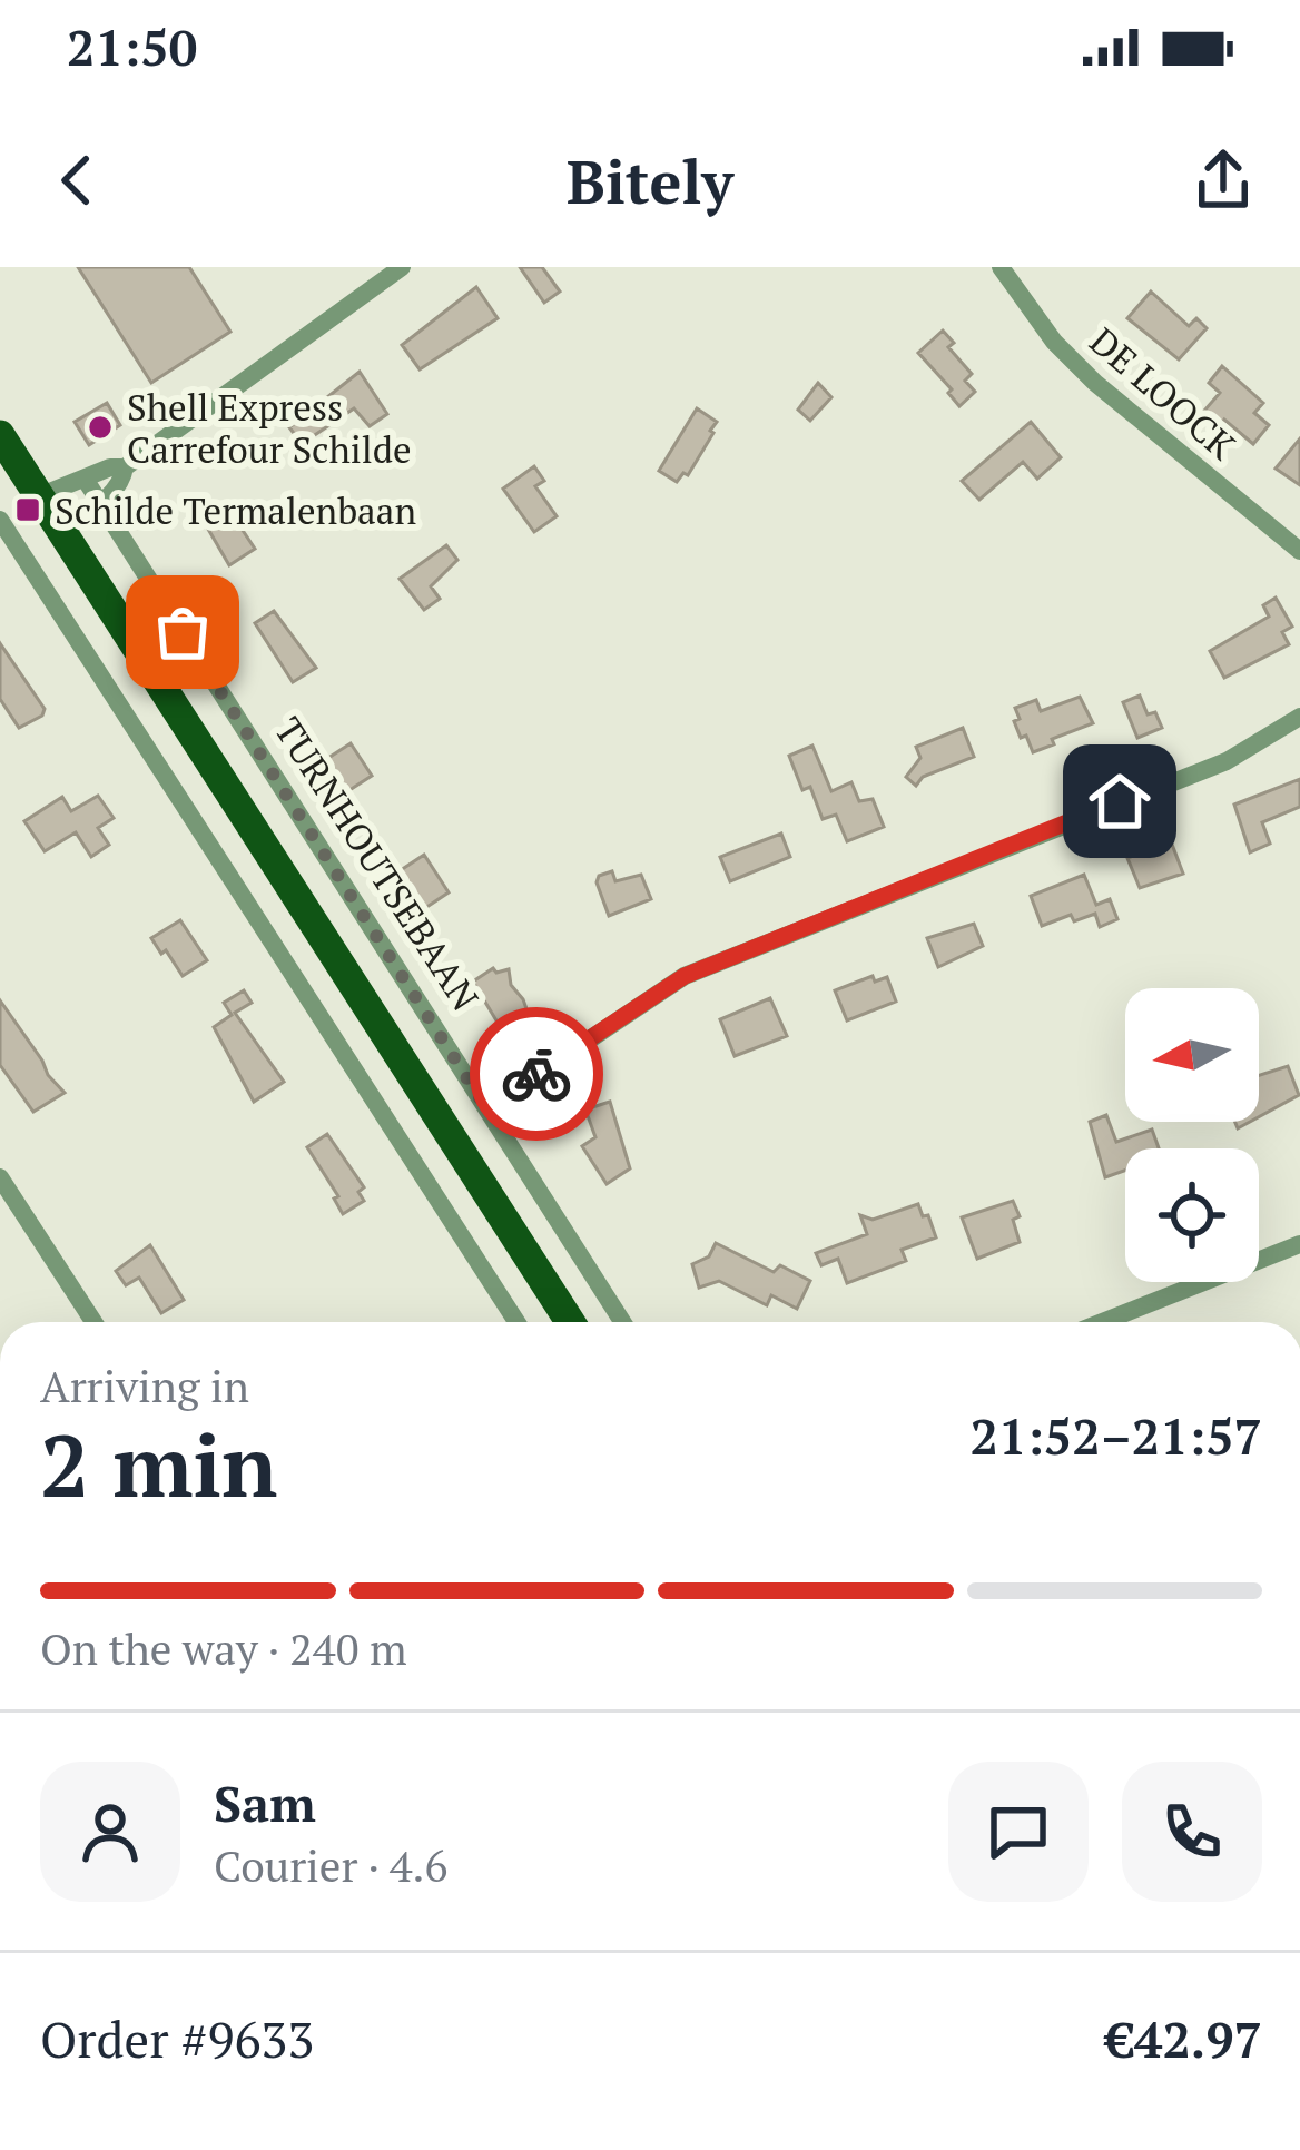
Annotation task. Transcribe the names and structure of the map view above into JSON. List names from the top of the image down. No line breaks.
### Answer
{"streets":{"street":["DE LOOCK","TURNHOUTSEBAAN"]},"places":{"other":["Shell Express Carrefour Schilde"],"transit":["Schilde Termalenbaan"]},"north":"left","page":{"status":"21:50","header":"Bitely","heading":["2 min","Arriving in","21:52–21:57"],"panel":["Sam","Courier · 4.6","Order #9633","€42.97"],"bar":"On the way · 240 m"}}
